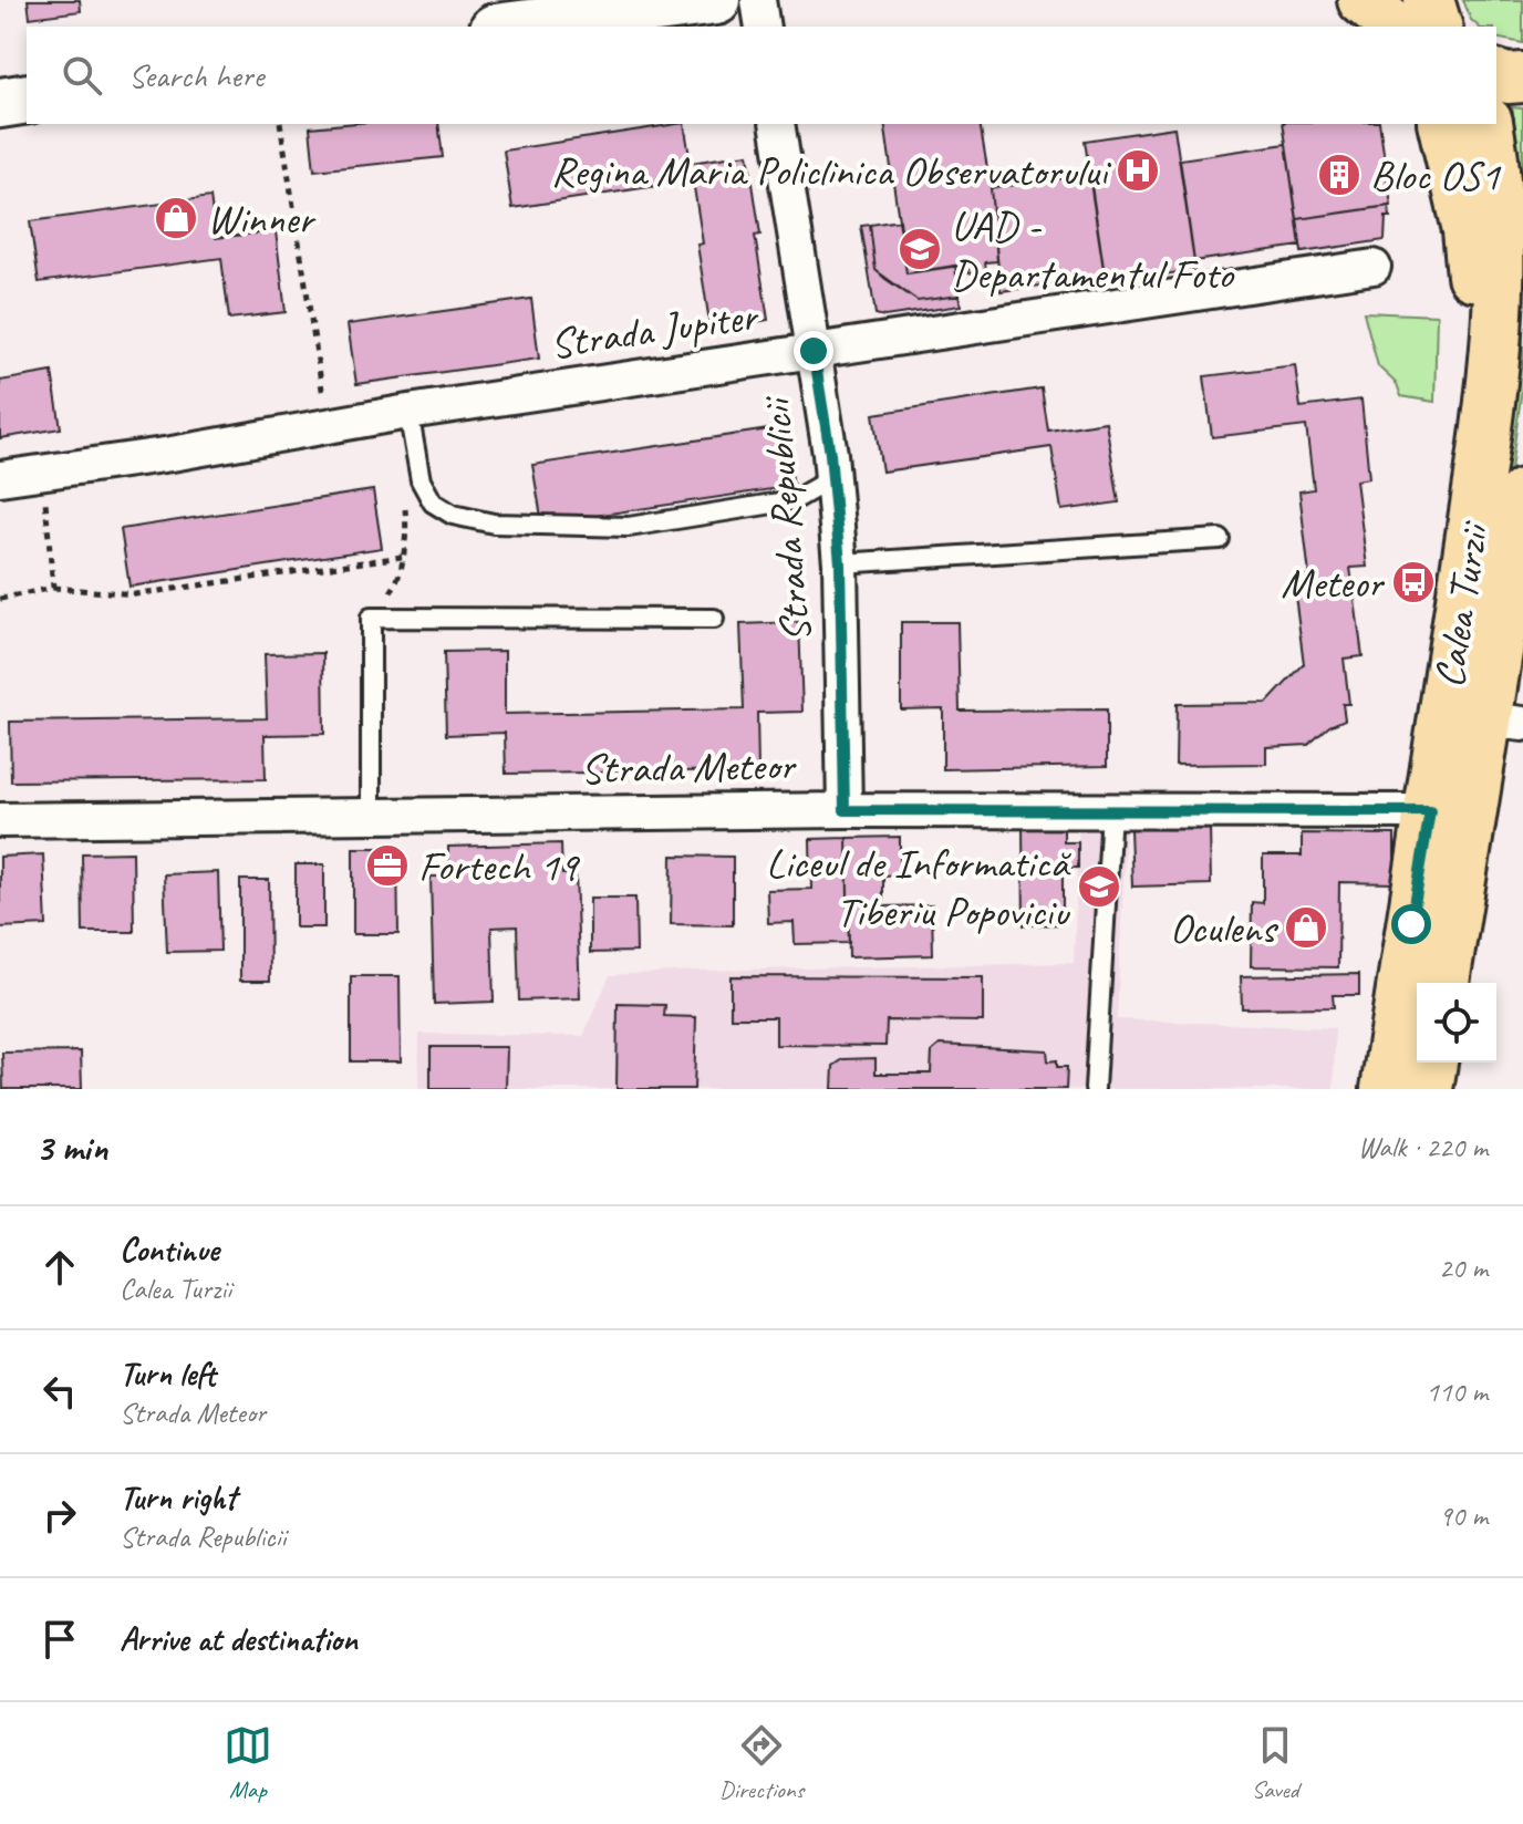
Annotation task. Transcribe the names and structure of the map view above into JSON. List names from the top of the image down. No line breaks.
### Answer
{"streets":{"main road":["Calea Turzii"],"street":["Strada Jupiter","Strada Republicii","Strada Meteor"]},"crossings":[["Strada Jupiter","Strada Republicii"],["Strada Republicii","Strada Meteor"],["Calea Turzii","Strada Meteor"]],"places":{"hospital":["Regina Maria Policlinica Observatorului"],"building":["Bloc OS1"],"shop":["Winner","Oculens"],"school or university":["UAD - Departamentul Foto","Liceul de Informatică Tiberiu Popoviciu"],"bus stop":["Meteor"],"office":["Fortech 19"]},"page":{"search":"Search here","heading":["3 min","Walk · 220 m"],"list":[["Continue","Calea Turzii","20 m"],["Turn left","Strada Meteor","110 m"],["Turn right","Strada Republicii","90 m"],"Arrive at destination"],"nav":["Map","Directions","Saved"]}}
